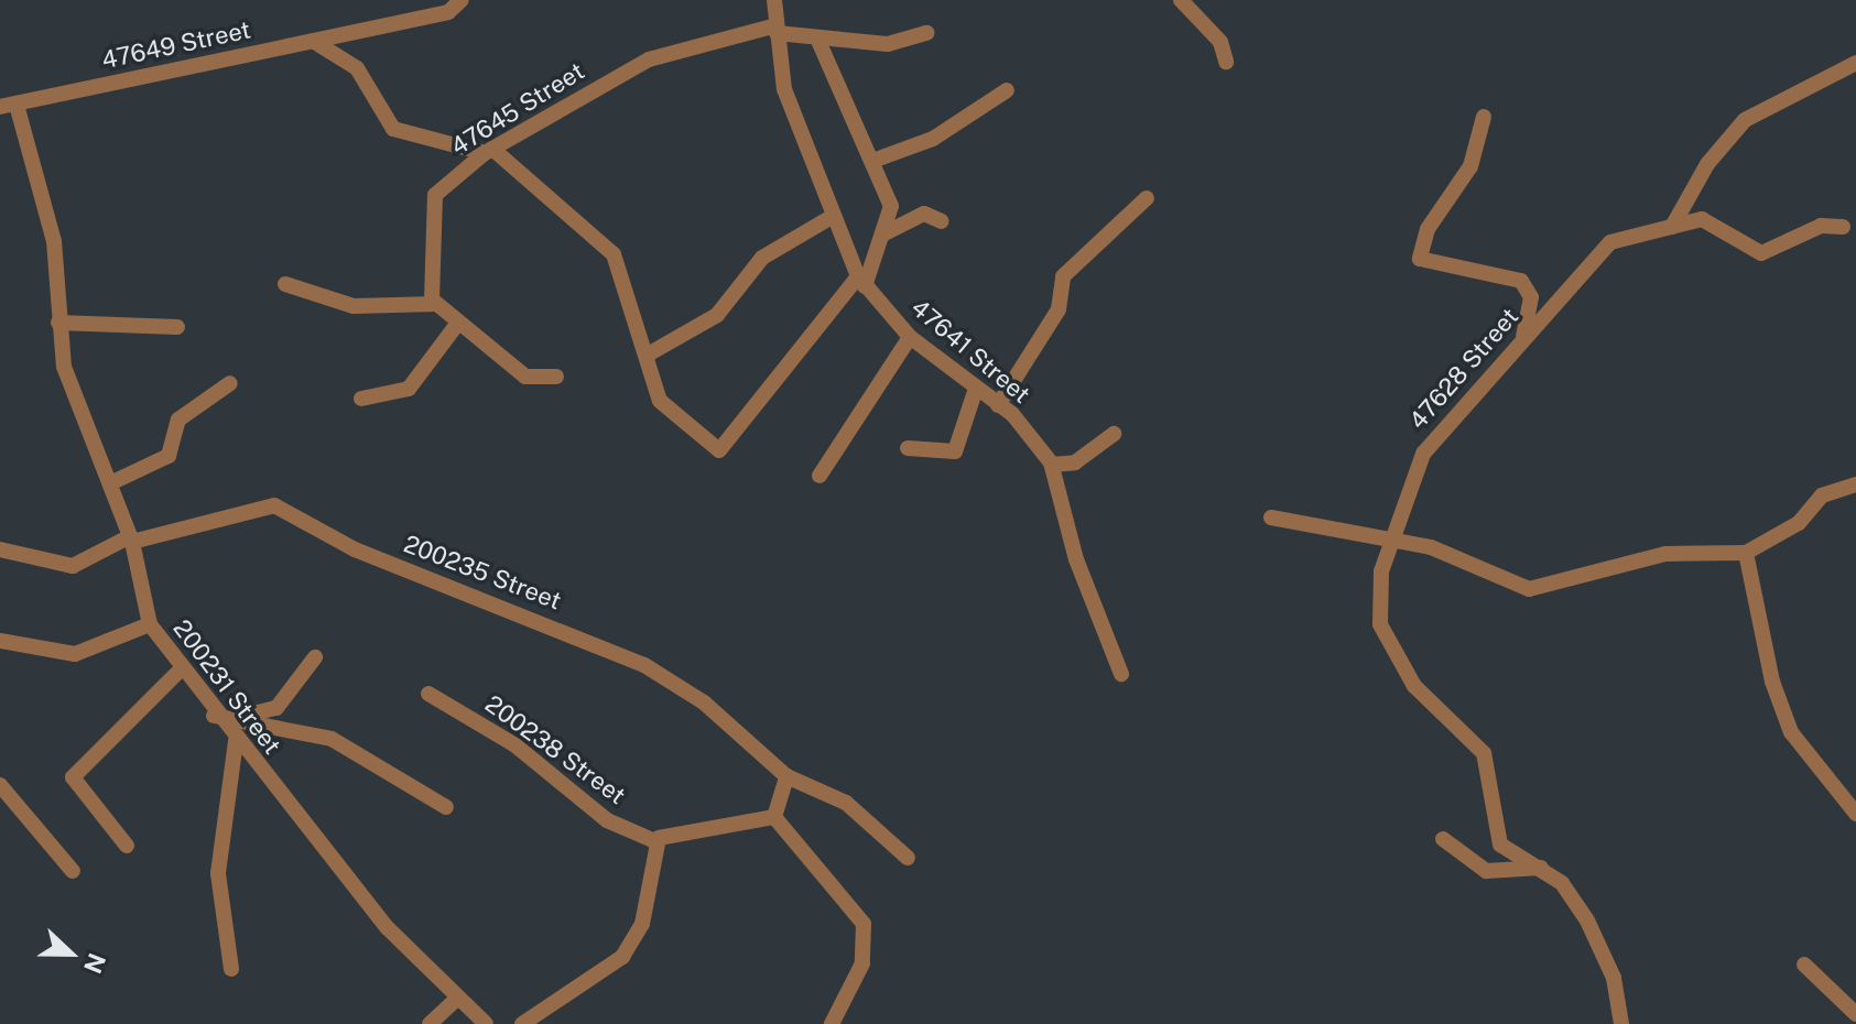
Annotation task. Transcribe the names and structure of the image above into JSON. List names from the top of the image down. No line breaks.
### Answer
{"streets":{"street":["47649 Street","47645 Street","47641 Street","47628 Street","200235 Street","200231 Street","200238 Street"]},"crossings":[["47649 Street","200231 Street"],["200235 Street","200231 Street"]],"north":"right"}
